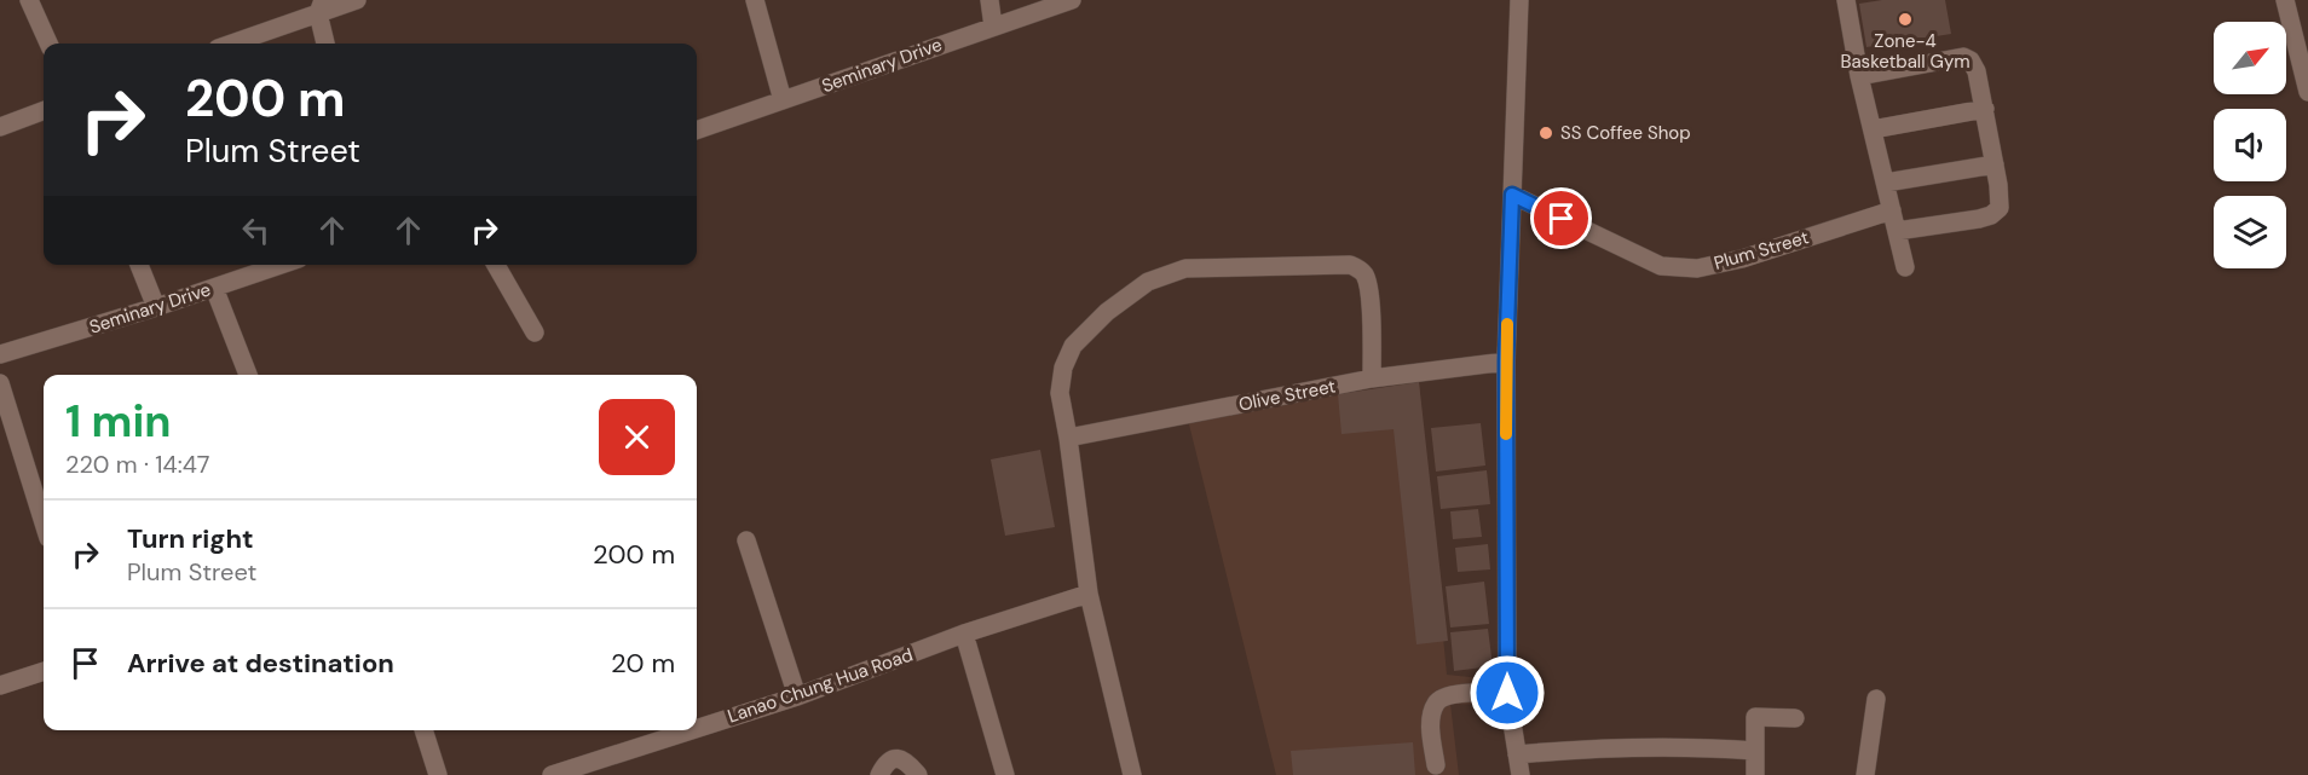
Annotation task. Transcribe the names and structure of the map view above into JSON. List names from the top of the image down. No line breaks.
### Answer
{"streets":{"street":["Seminary Drive","Plum Street","Olive Street","Lanao Chung Hua Road"]},"places":["Zone-4 Basketball Gym","SS Coffee Shop"],"north":"top right","page":{"turn":["200 m","Plum Street"],"heading":["1 min","220 m · 14:47"],"list":[{"name":"Turn right","note":"Plum Street","value":"200 m"},{"name":"Arrive at destination","value":"20 m"}]}}
